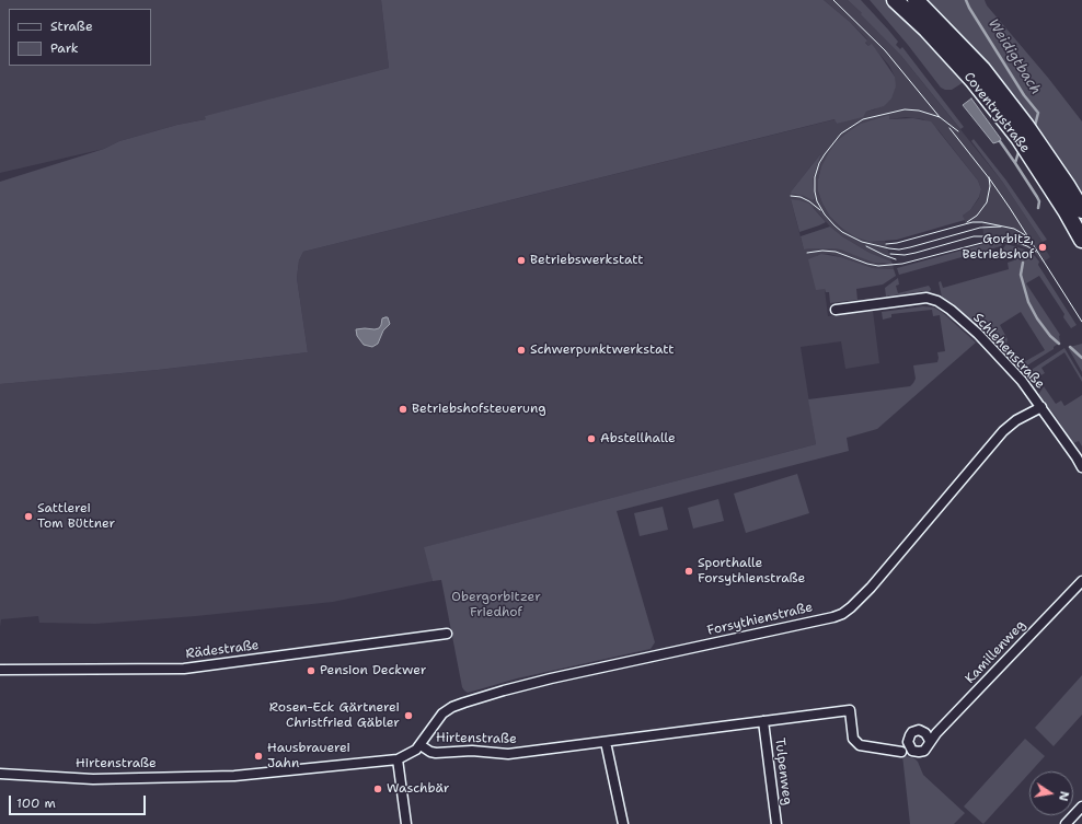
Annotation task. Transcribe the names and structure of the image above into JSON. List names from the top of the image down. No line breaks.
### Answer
{"streets":{"highway":["Coventrystraße"],"street":["Schlehenstraße","Forsythienstraße","Rädestraße","Kamillenweg","Hirtenstraße","Tulpenweg"]},"crossings":[["Schlehenstraße","Forsythienstraße"],["Forsythienstraße","Hirtenstraße"],["Hirtenstraße","Tulpenweg"]],"water":["Weidigtbach"],"parks":["Obergorbitzer Friedhof"],"places":["Gorbitz, Betriebshof","Betriebswerkstatt","Schwerpunktwerkstatt","Betriebshofsteuerung","Abstellhalle","Sattlerei Tom Büttner","Sporthalle Forsythienstraße","Pension Deckwer","Rosen-Eck Gärtnerei Christfried Gäbler","Hausbrauerei Jahn","Waschbär"],"legend":["Straße","Park"],"scale_bar":"100 m","north":"right"}
